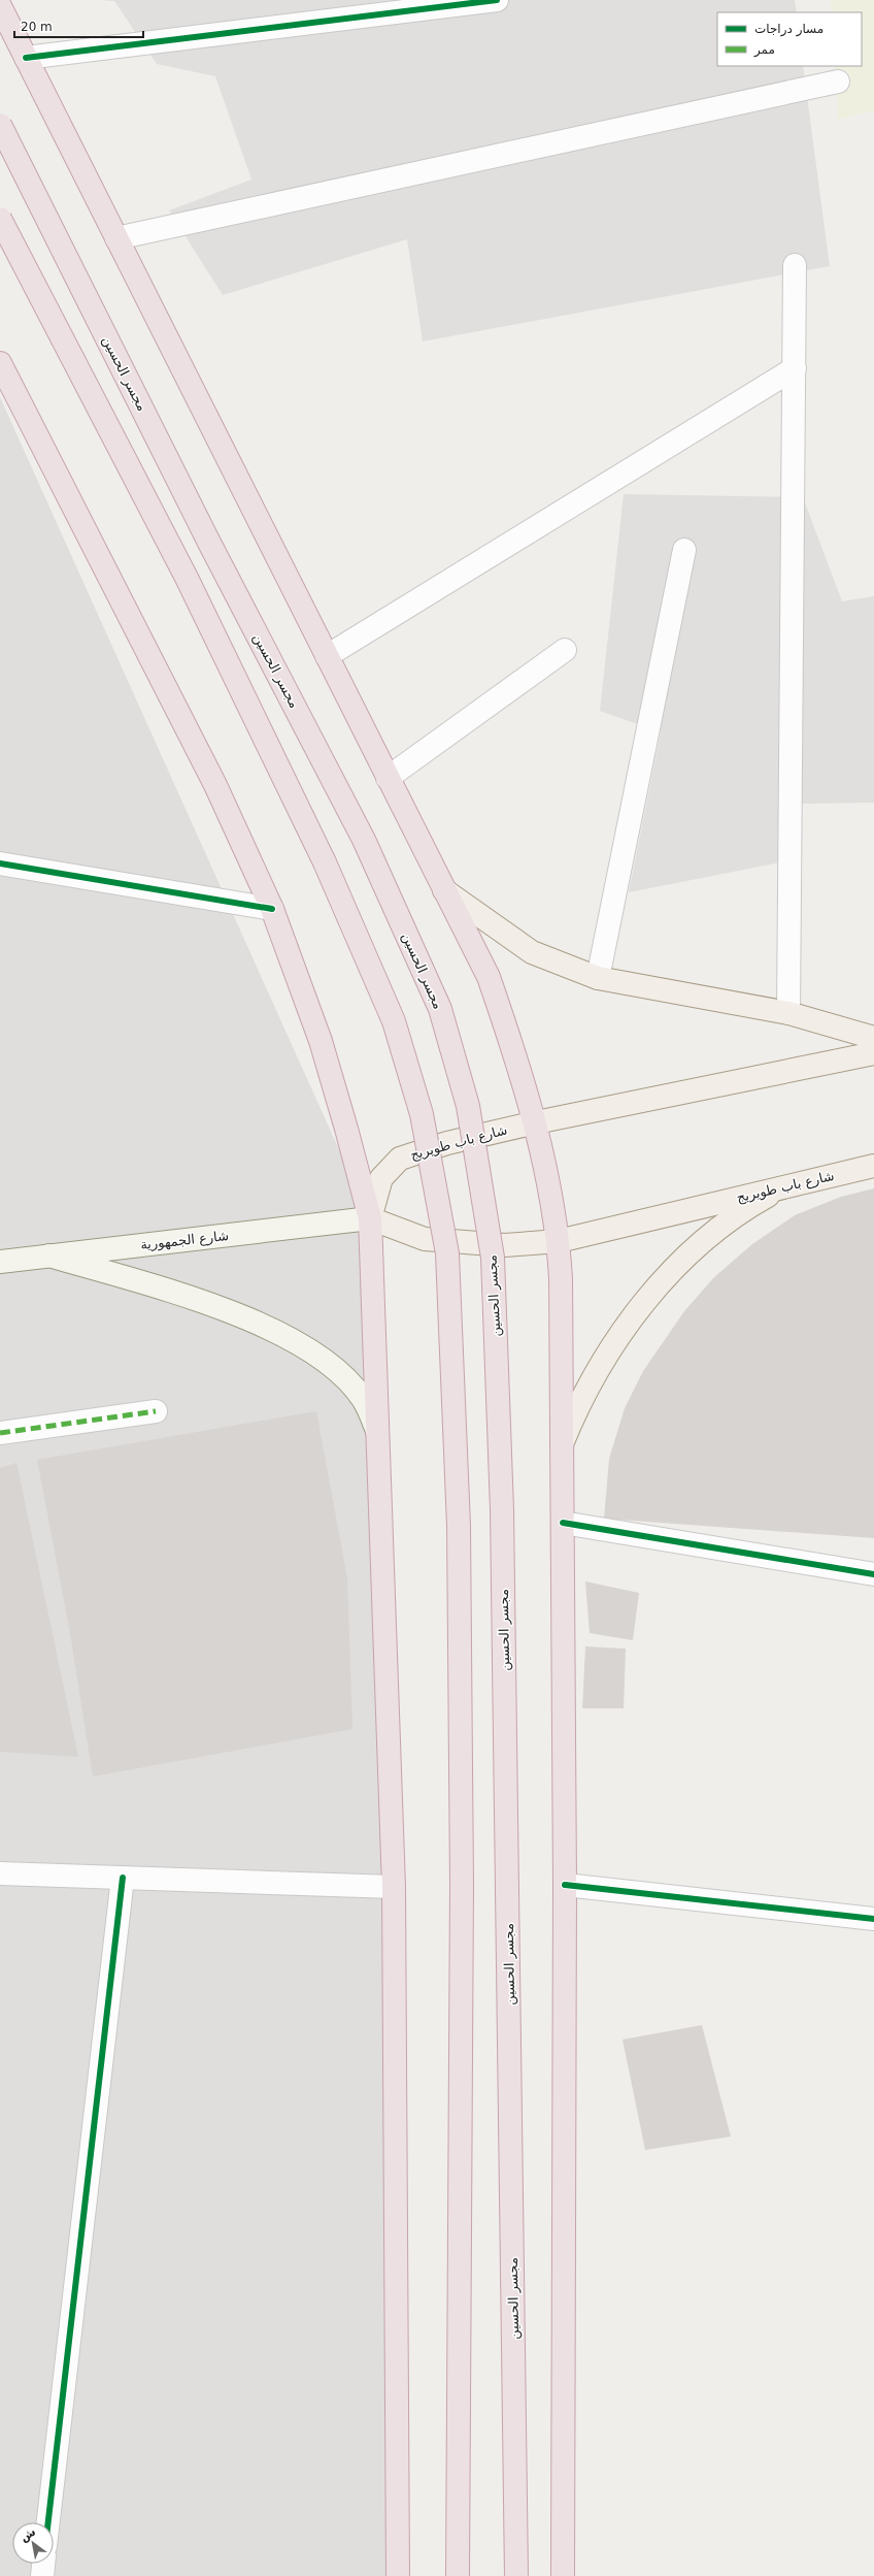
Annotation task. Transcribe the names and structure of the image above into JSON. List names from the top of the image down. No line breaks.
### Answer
{"streets":{"highway":["مجسر الحسين"],"main road":["شارع باب طويريج","شارع الجمهورية"]},"crossings":[["شارع باب طويريج","شارع الجمهورية"]],"legend":["مسار دراجات","ممر"],"scale_bar":"20 m","north":"top left"}
